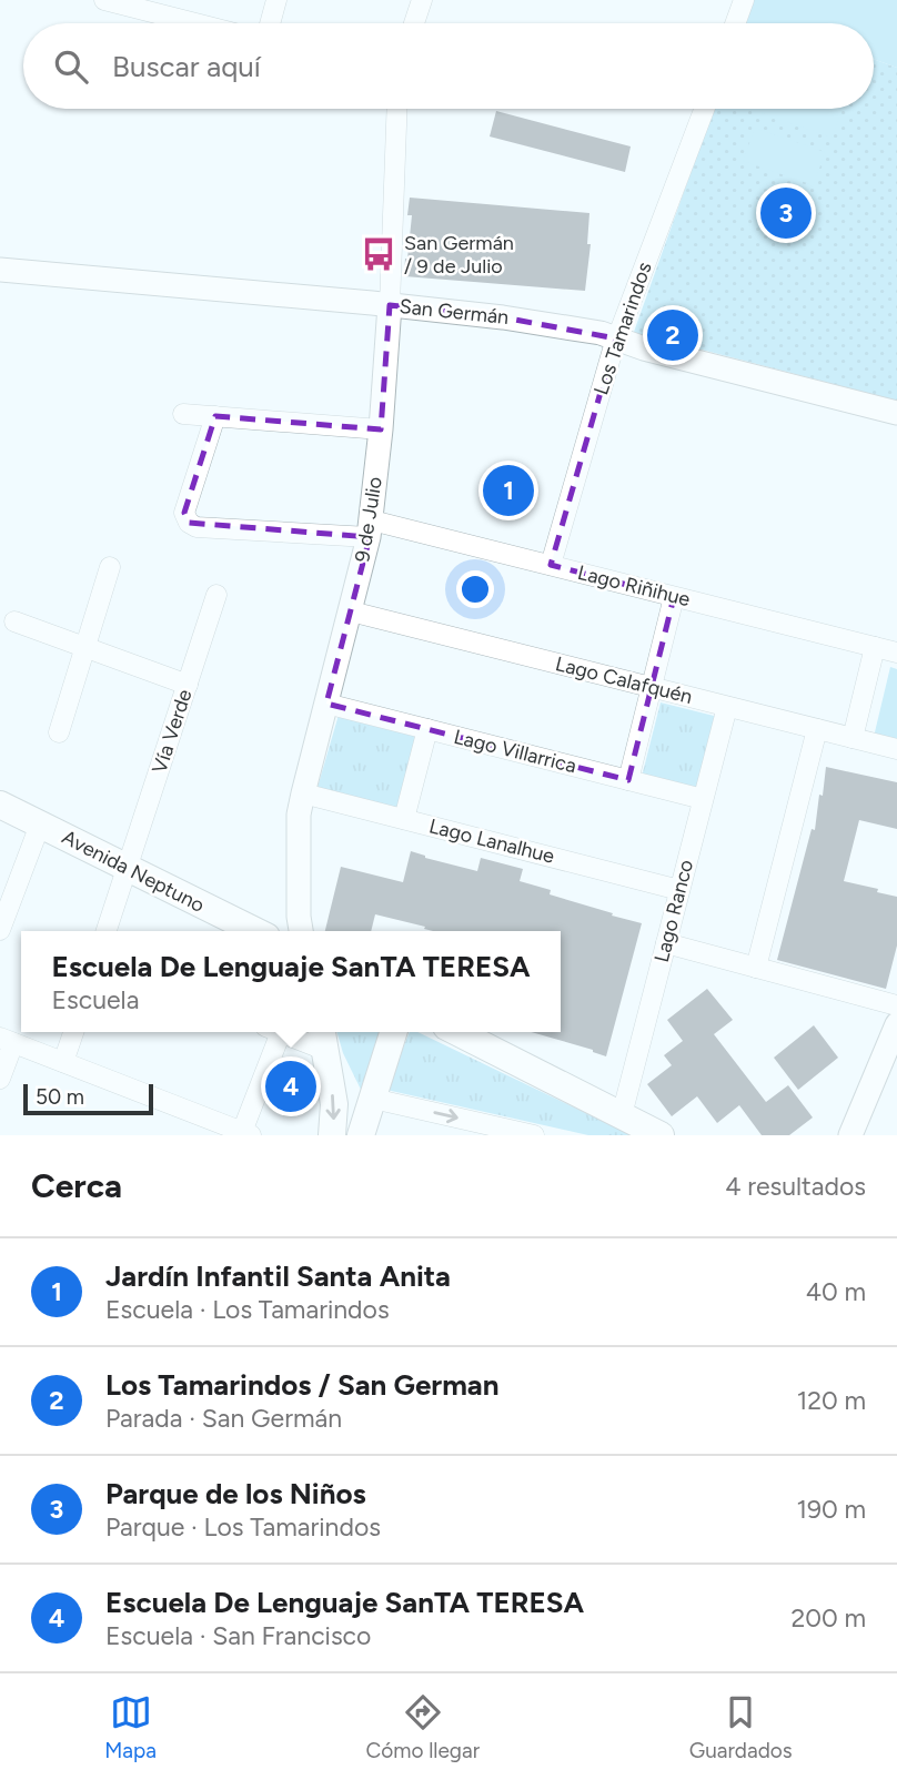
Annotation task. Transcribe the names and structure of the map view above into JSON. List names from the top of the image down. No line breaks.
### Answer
{"streets":{"main road":["Avenida Neptuno"],"street":["San Germán","Los Tamarindos","9 de Julio","Lago Riñihue","Lago Calafquén","Vía Verde","Lago Villarrica","Lago Lanalhue","Lago Ranco"]},"crossings":[["San Germán","Los Tamarindos"],["San Germán","9 de Julio"],["Los Tamarindos","Lago Riñihue"],["9 de Julio","Lago Riñihue"],["9 de Julio","Lago Calafquén"],["9 de Julio","Lago Villarrica"],["9 de Julio","Lago Lanalhue"],["Lago Calafquén","Lago Ranco"],["Vía Verde","Avenida Neptuno"],["Lago Villarrica","Lago Ranco"],["Lago Lanalhue","Lago Ranco"]],"places":{"bus stop":["San Germán / 9 de Julio"]},"scale_bar":"50 m","page":{"search":"Buscar aquí","pins":["3","2","1","4"],"popup":["Escuela De Lenguaje SanTA TERESA","Escuela"],"scale":"50 m","heading":["Cerca","4 resultados"],"list":[{"mark":"1","name":"Jardín Infantil Santa Anita","note":"Escuela · Los Tamarindos","value":"40 m"},{"mark":"2","name":"Los Tamarindos / San German","note":"Parada · San Germán","value":"120 m"},{"mark":"3","name":"Parque de los Niños","note":"Parque · Los Tamarindos","value":"190 m"},{"mark":"4","name":"Escuela De Lenguaje SanTA TERESA","note":"Escuela · San Francisco","value":"200 m"}],"nav":["Mapa","Cómo llegar","Guardados"]}}
